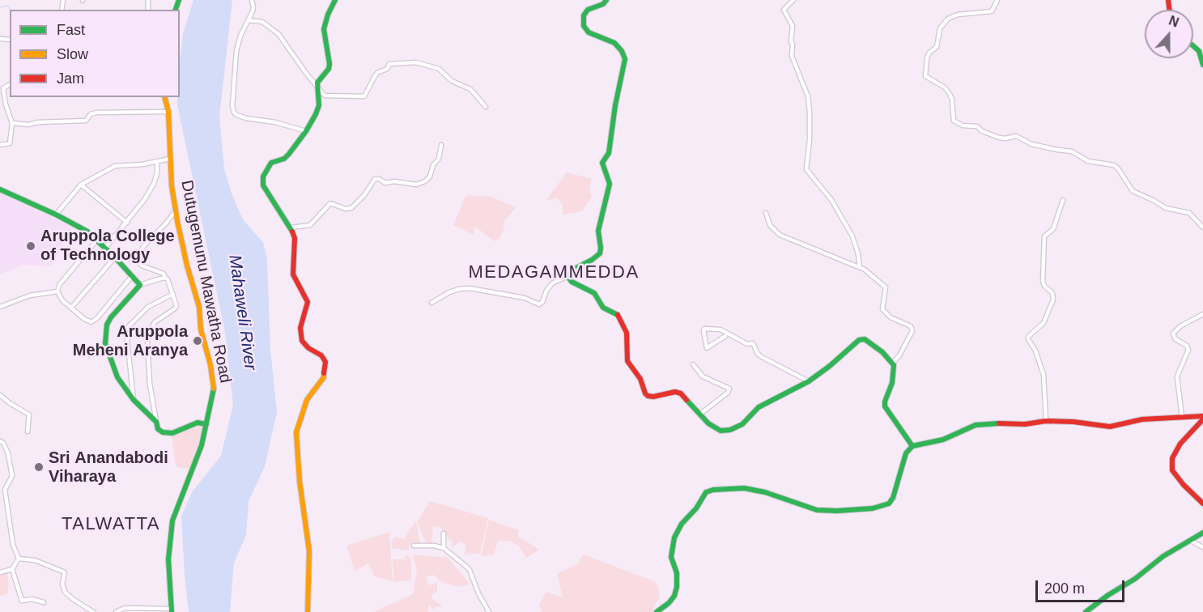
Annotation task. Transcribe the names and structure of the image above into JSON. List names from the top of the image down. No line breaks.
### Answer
{"streets":{"street":["Dutugemunu Mawatha Road"]},"districts":["MEDAGAMMEDDA","TALWATTA"],"water":["Mahaweli River"],"places":["Aruppola College of Technology","Aruppola Meheni Aranya","Sri Anandabodi Viharaya"],"legend":["Fast","Slow","Jam"],"scale_bar":"200 m","north":"top"}
